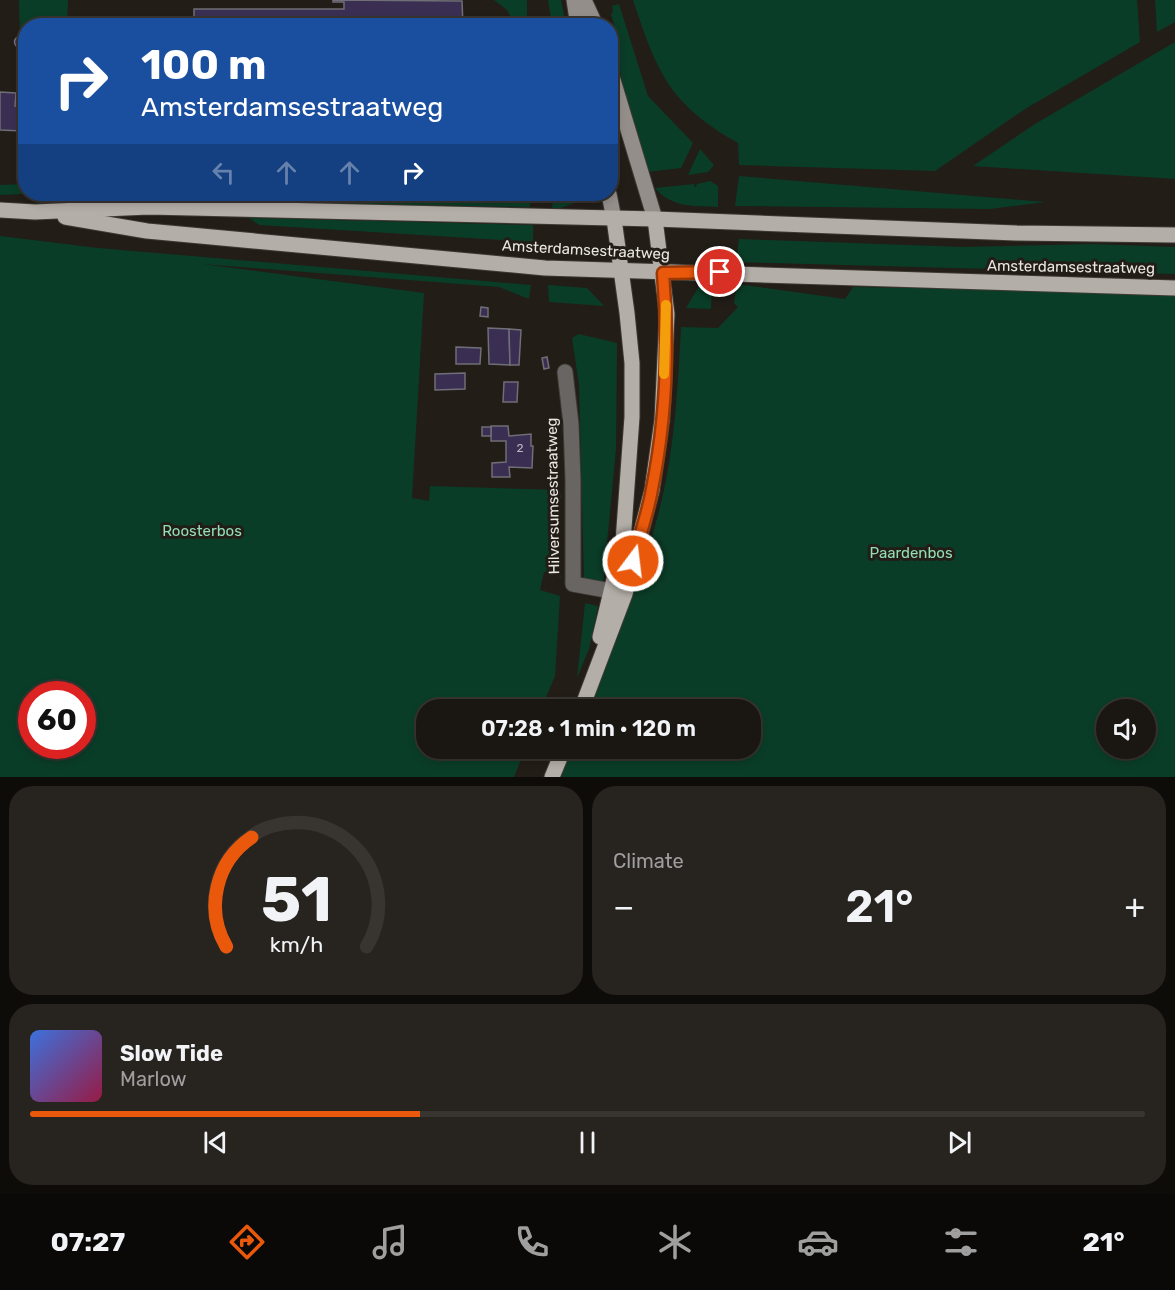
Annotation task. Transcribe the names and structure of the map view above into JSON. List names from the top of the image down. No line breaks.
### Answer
{"streets":{"main road":["Amsterdamsestraatweg"],"street":["Hilversumsestraatweg"]},"parks":["Roosterbos","Paardenbos"],"house_numbers":["2"],"page":{"turn":["100 m","Amsterdamsestraatweg"],"limit":"60","trip":"07:28 · 1 min · 120 m","tile":"Climate","heat":["−","21°","+"],"song":["Slow Tide","Marlow"],"tabs":["07:27","21°"],"gauge":["51","km/h"]}}
